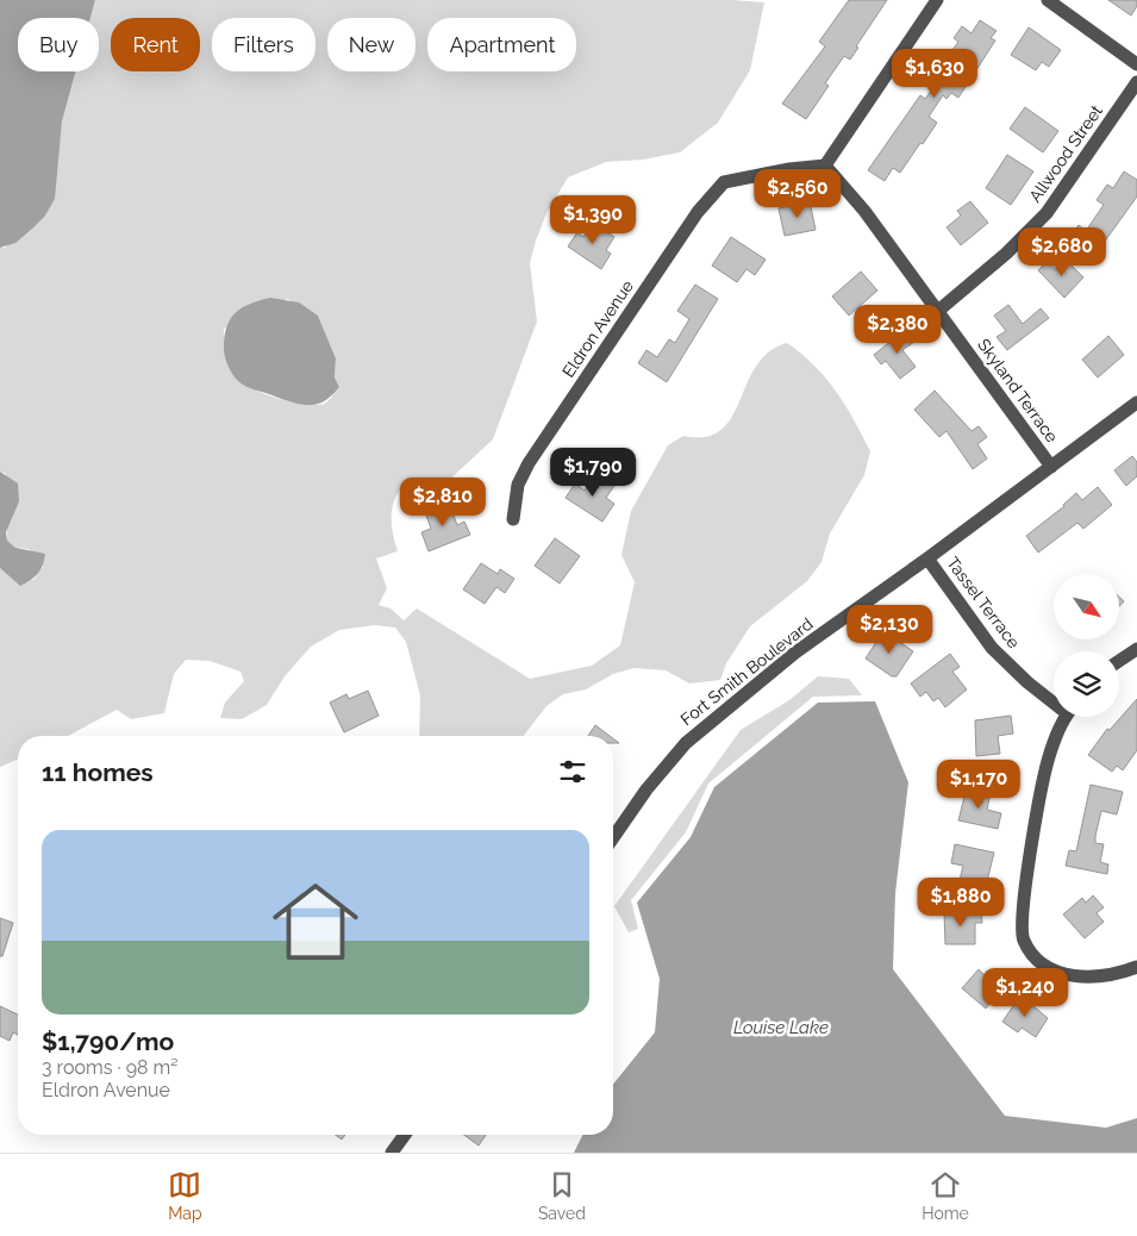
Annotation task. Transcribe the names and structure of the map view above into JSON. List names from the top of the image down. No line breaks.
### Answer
{"streets":{"street":["Allwood Street","Eldron Avenue","Skyland Terrace","Tassel Terrace","Fort Smith Boulevard"]},"crossings":[["Allwood Street","Skyland Terrace"],["Eldron Avenue","Skyland Terrace"],["Skyland Terrace","Fort Smith Boulevard"],["Tassel Terrace","Fort Smith Boulevard"]],"water":["Louise Lake"],"north":"bottom right","page":{"chip":["Buy","Rent","Filters","New","Apartment"],"price":["$1,630","$2,560","$1,390","$2,680","$2,380","$1,790","$2,810","$2,130","$1,170","$1,880","$1,240"],"heading":"11 homes","list":[{"name":"$1,790/mo","note":"3 rooms · 98 m² · Eldron Avenue"}],"tabs":["Map","Saved","Home"]}}
